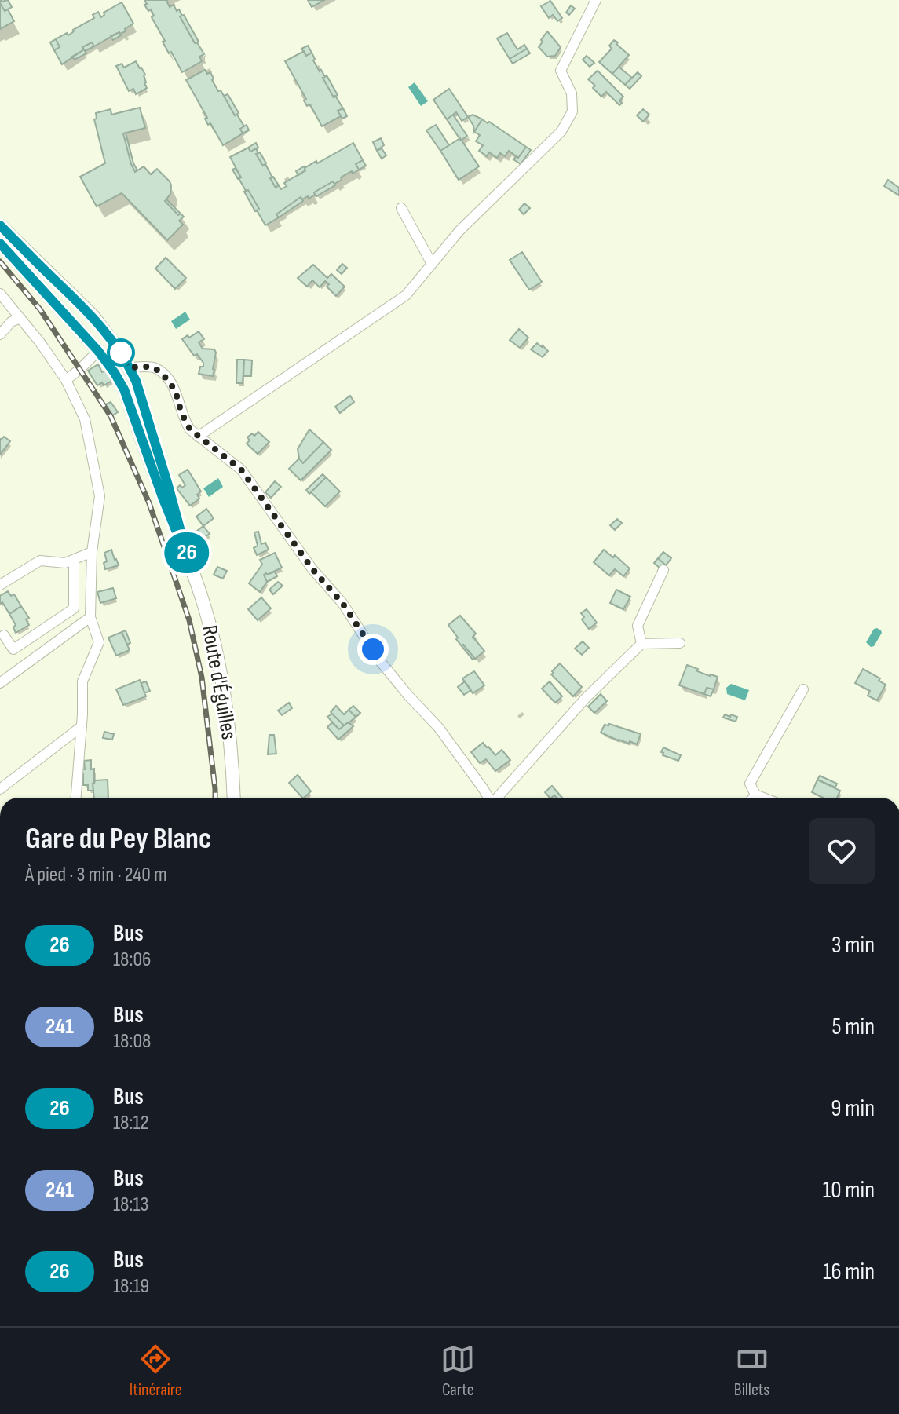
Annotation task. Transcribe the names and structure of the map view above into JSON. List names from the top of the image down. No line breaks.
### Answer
{"streets":{"street":["Route d'Éguilles"]},"lines":["bus line 26"],"page":{"on_map":"26","heading":["Gare du Pey Blanc","À pied · 3 min · 240 m"],"list":[{"mark":"26","name":"Bus","note":"18:06","value":"3 min"},{"mark":"241","name":"Bus","note":"18:08","value":"5 min"},{"mark":"26","name":"Bus","note":"18:12","value":"9 min"},{"mark":"241","name":"Bus","note":"18:13","value":"10 min"},{"mark":"26","name":"Bus","note":"18:19","value":"16 min"}],"tabs":["Itinéraire","Carte","Billets"]}}
